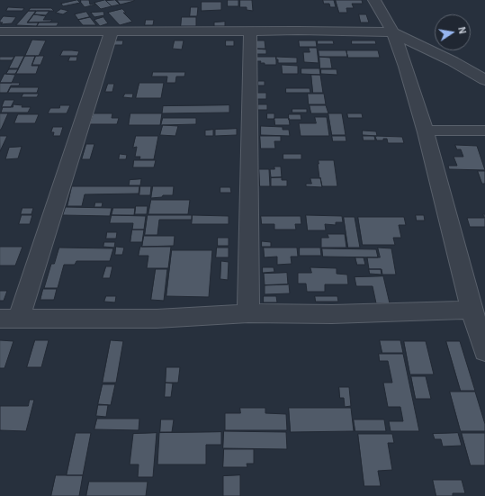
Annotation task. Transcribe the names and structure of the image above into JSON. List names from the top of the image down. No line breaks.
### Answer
{"north":"right"}
